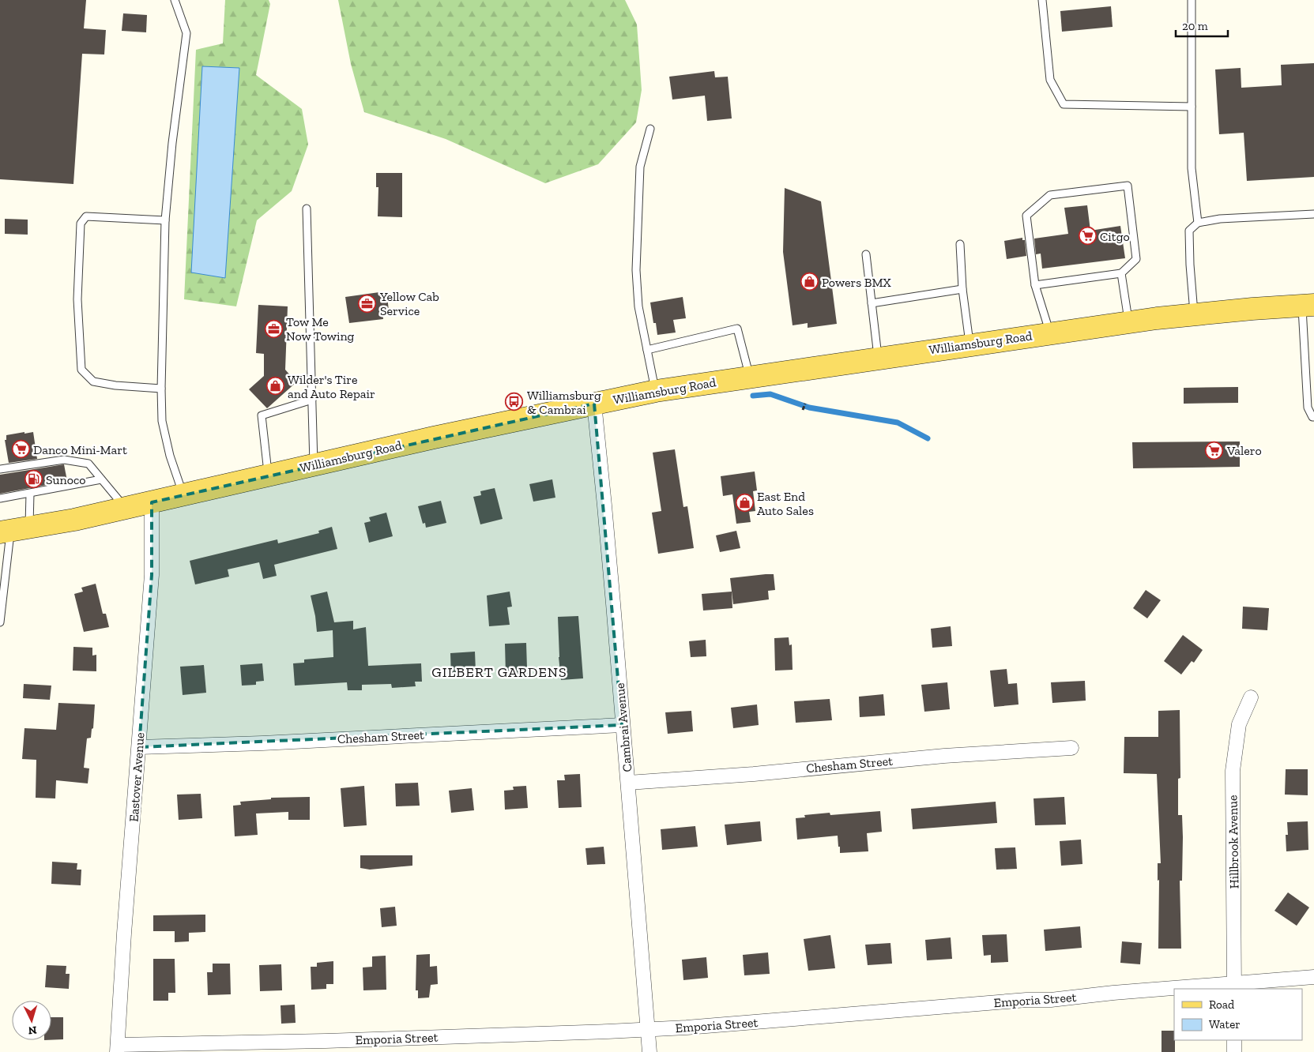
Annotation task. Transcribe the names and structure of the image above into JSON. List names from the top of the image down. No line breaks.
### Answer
{"streets":{"main road":["Williamsburg Road"],"street":["Cambrai Avenue","Chesham Street","Eastover Avenue","Hillbrook Avenue","Emporia Street"]},"crossings":[["Williamsburg Road","Cambrai Avenue"],["Williamsburg Road","Eastover Avenue"],["Cambrai Avenue","Chesham Street"],["Cambrai Avenue","Emporia Street"],["Chesham Street","Eastover Avenue"],["Eastover Avenue","Emporia Street"],["Hillbrook Avenue","Emporia Street"]],"districts":["GILBERT GARDENS"],"places":{"supermarket":["Citgo","Danco Mini-Mart","Valero"],"shop":["Powers BMX","Wilder's Tire and Auto Repair","East End Auto Sales"],"office":["Yellow Cab Service","Tow Me Now Towing"],"bus stop":["Williamsburg & Cambrai"],"fuel station":["Sunoco"]},"legend":["Road","Water"],"scale_bar":"20 m","north":"bottom"}
